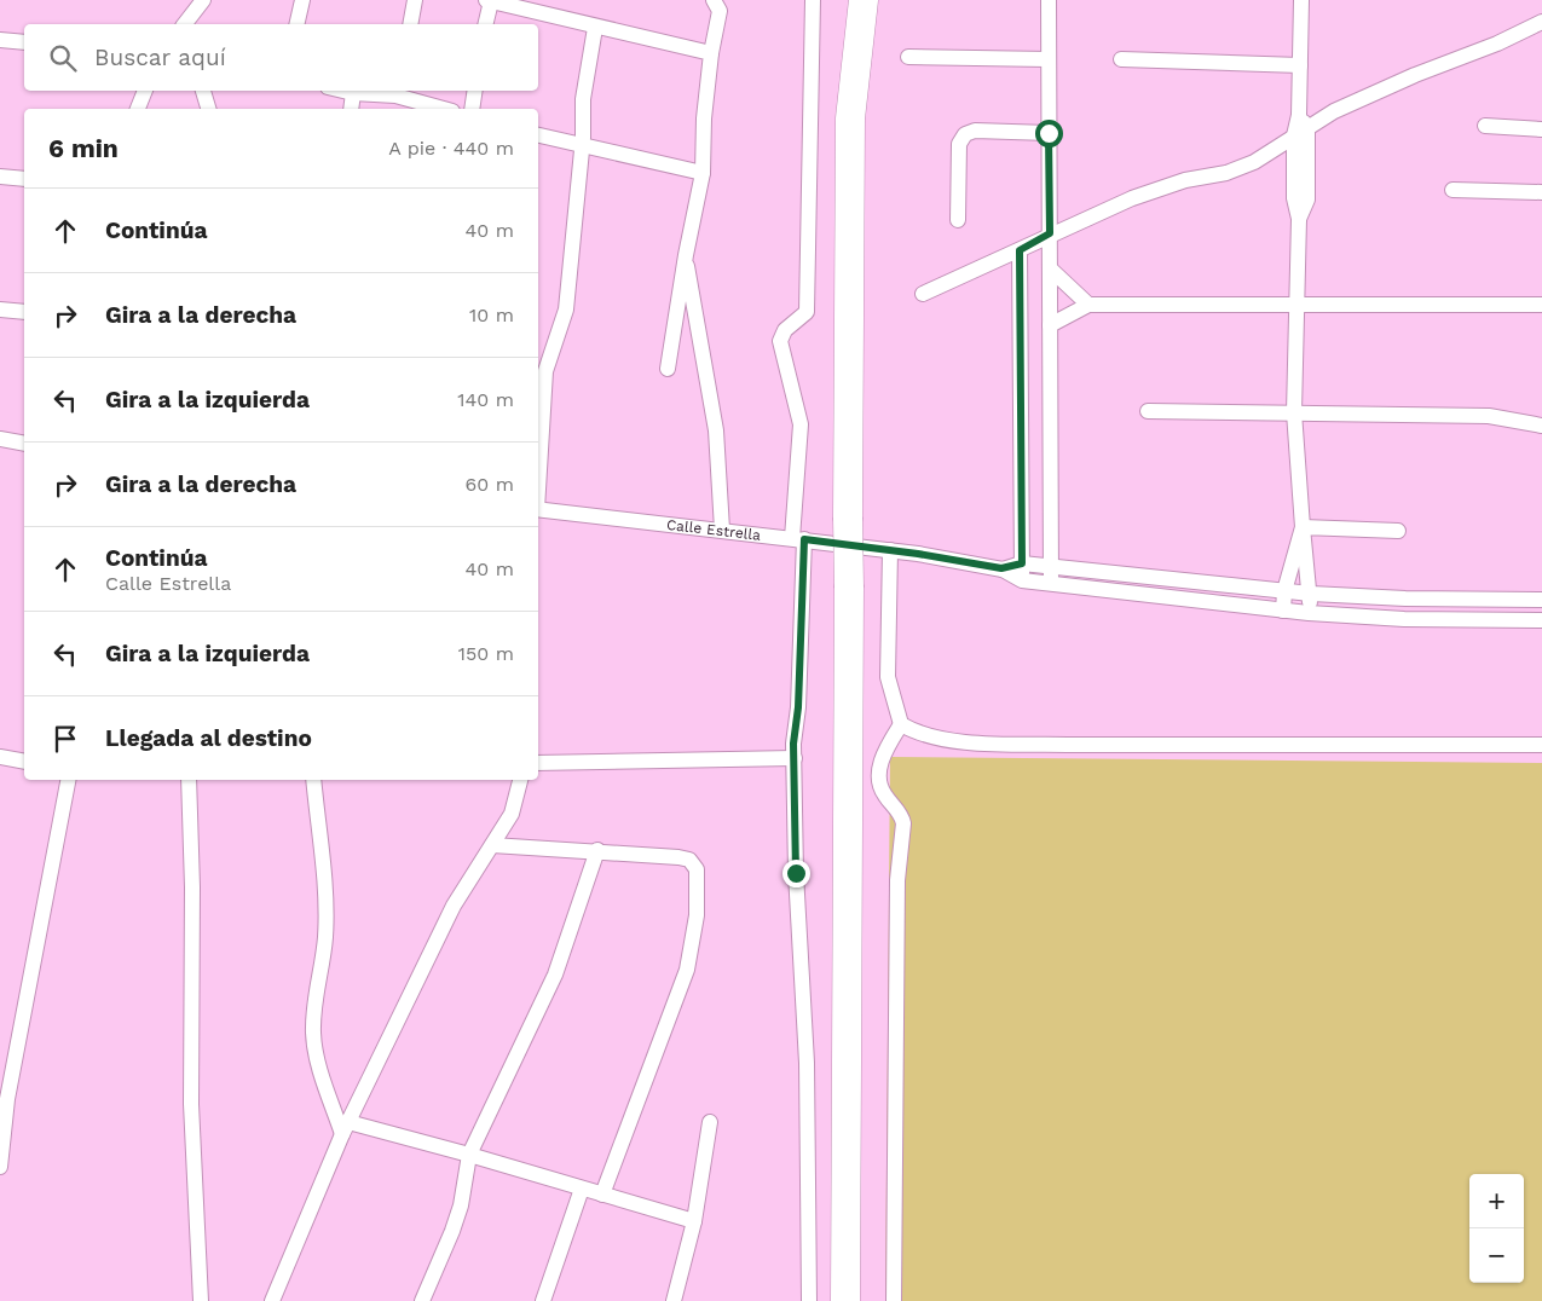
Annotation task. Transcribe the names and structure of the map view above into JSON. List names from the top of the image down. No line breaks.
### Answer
{"streets":{"street":["Calle Estrella"]},"page":{"search":"Buscar aquí","heading":["6 min","A pie · 440 m"],"list":[["Continúa","40 m"],["Gira a la derecha","10 m"],["Gira a la izquierda","140 m"],["Gira a la derecha","60 m"],["Continúa","Calle Estrella","40 m"],["Gira a la izquierda","150 m"],"Llegada al destino"],"map_buttons":["+","−"]}}
